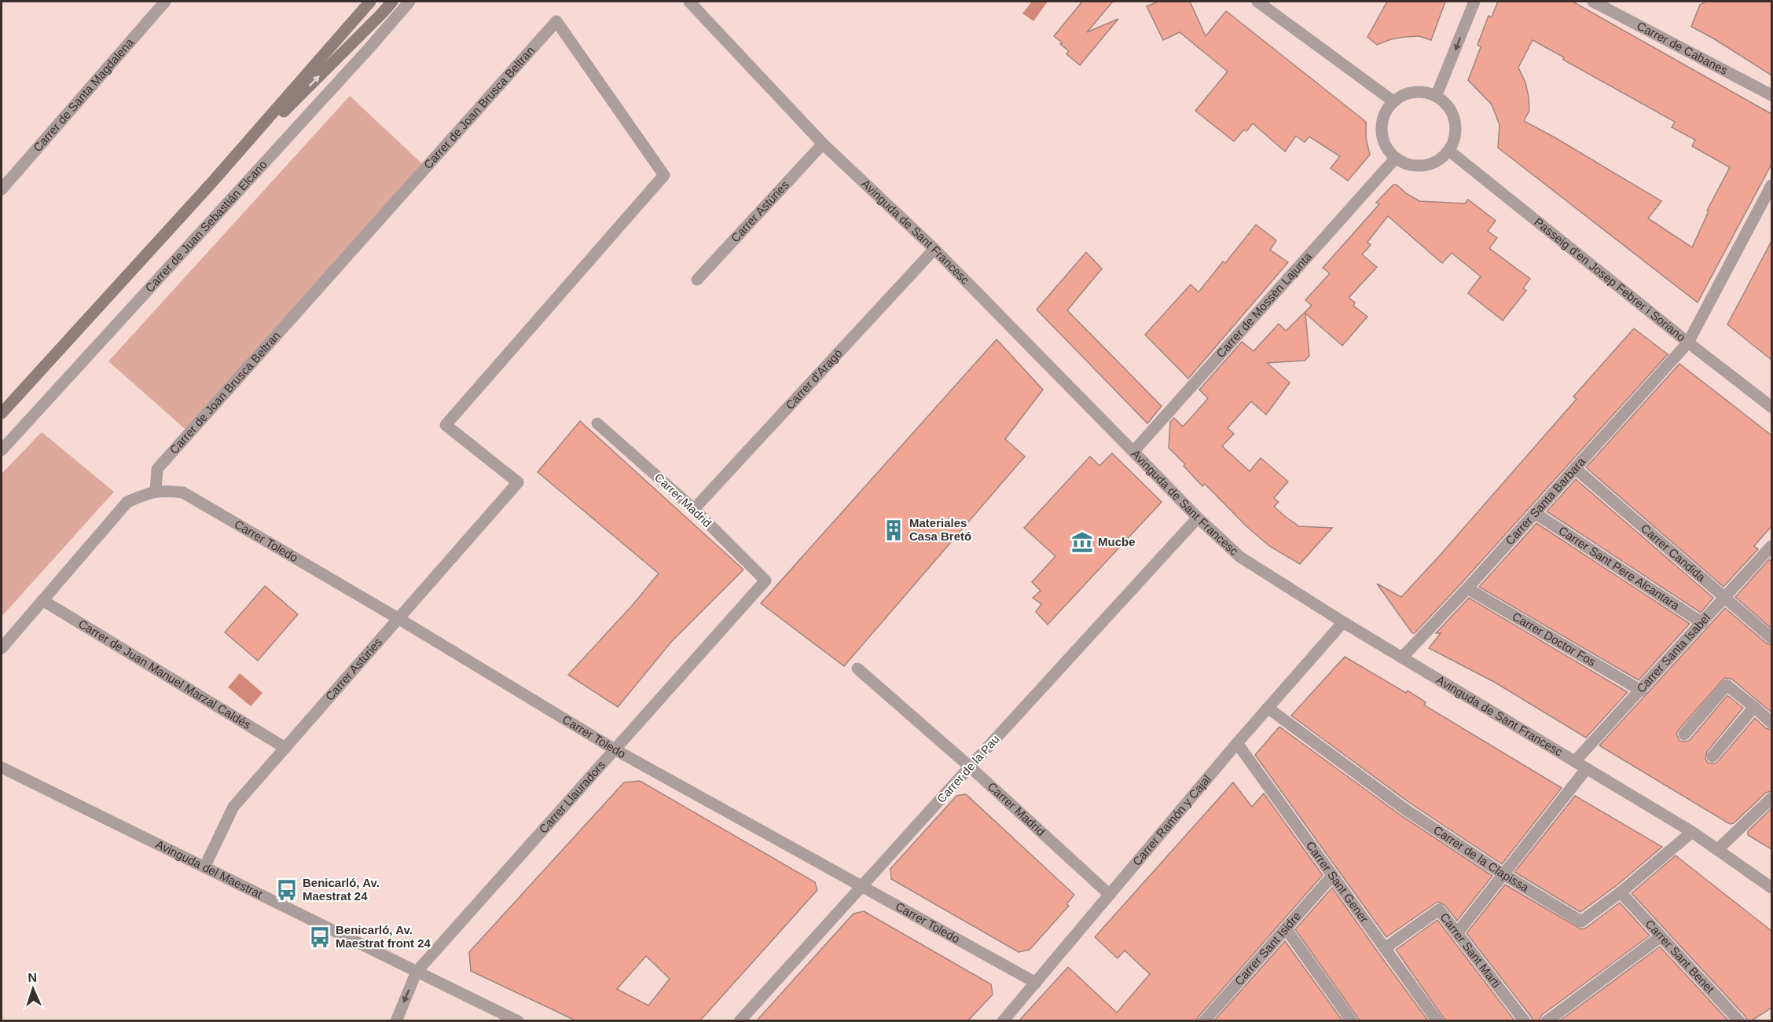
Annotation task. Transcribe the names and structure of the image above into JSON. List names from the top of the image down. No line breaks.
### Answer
{"streets":{"main road":["Carrer de Juan Sebastián Elcano"],"street":["Carrer de Cabanes","Carrer de Santa Magdalena","Carrer de Joan Brusca Beltran","Carrer Astúries","Avinguda de Sant Francesc","Passeig d'en Josep Febrer i Soriano","Carrer de Mossèn Lajunta","Carrer d'Aragó","Carrer Madrid","Carrer Santa Barbara","Carrer Toledo","Carrer Candida","Carrer Sant Pere Alcantara","Carrer Doctor Fos","Carrer Santa Isabel","Carrer de Juan Manuel Marzal Caldés","Carrer de la Pau","Carrer Llauradors","Carrer Ramón y Cajal","Carrer de la Clapissa","Avinguda del Maestrat","Carrer Sant Gener","Carrer Sant Isidre","Carrer Sant Marti","Carrer Sant Benet"]},"crossings":[["Carrer de Joan Brusca Beltran","Carrer Astúries"],["Carrer de Joan Brusca Beltran","Carrer Toledo"],["Carrer Astúries","Avinguda de Sant Francesc"],["Carrer Astúries","Carrer Toledo"],["Carrer Astúries","Carrer de Juan Manuel Marzal Caldés"],["Carrer Astúries","Avinguda del Maestrat"],["Avinguda de Sant Francesc","Carrer de Mossèn Lajunta"],["Avinguda de Sant Francesc","Carrer d'Aragó"],["Avinguda de Sant Francesc","Carrer Santa Barbara"],["Avinguda de Sant Francesc","Carrer Santa Isabel"],["Avinguda de Sant Francesc","Carrer de la Pau"],["Avinguda de Sant Francesc","Carrer Ramón y Cajal"],["Avinguda de Sant Francesc","Carrer de la Clapissa"],["Passeig d'en Josep Febrer i Soriano","Carrer de Mossèn Lajunta"],["Passeig d'en Josep Febrer i Soriano","Carrer Santa Barbara"],["Carrer d'Aragó","Carrer Madrid"],["Carrer Madrid","Carrer de la Pau"],["Carrer Madrid","Carrer Llauradors"],["Carrer Madrid","Carrer Ramón y Cajal"],["Carrer Santa Barbara","Carrer Candida"],["Carrer Santa Barbara","Carrer Sant Pere Alcantara"],["Carrer Santa Barbara","Carrer Doctor Fos"],["Carrer Toledo","Carrer de la Pau"],["Carrer Toledo","Carrer Llauradors"],["Carrer Toledo","Carrer Ramón y Cajal"],["Carrer Candida","Carrer Santa Isabel"],["Carrer Sant Pere Alcantara","Carrer Santa Isabel"],["Carrer Doctor Fos","Carrer Santa Isabel"],["Carrer Llauradors","Avinguda del Maestrat"],["Carrer Ramón y Cajal","Carrer de la Clapissa"],["Carrer Ramón y Cajal","Carrer Sant Gener"],["Carrer de la Clapissa","Carrer Sant Benet"],["Carrer Sant Gener","Carrer Sant Isidre"],["Carrer Sant Gener","Carrer Sant Marti"]],"places":{"building":["Materiales Casa Bretó"],"museum":["Mucbe"],"bus stop":["Benicarló, Av. Maestrat 24","Benicarló, Av. Maestrat front 24"]},"north":"top"}
